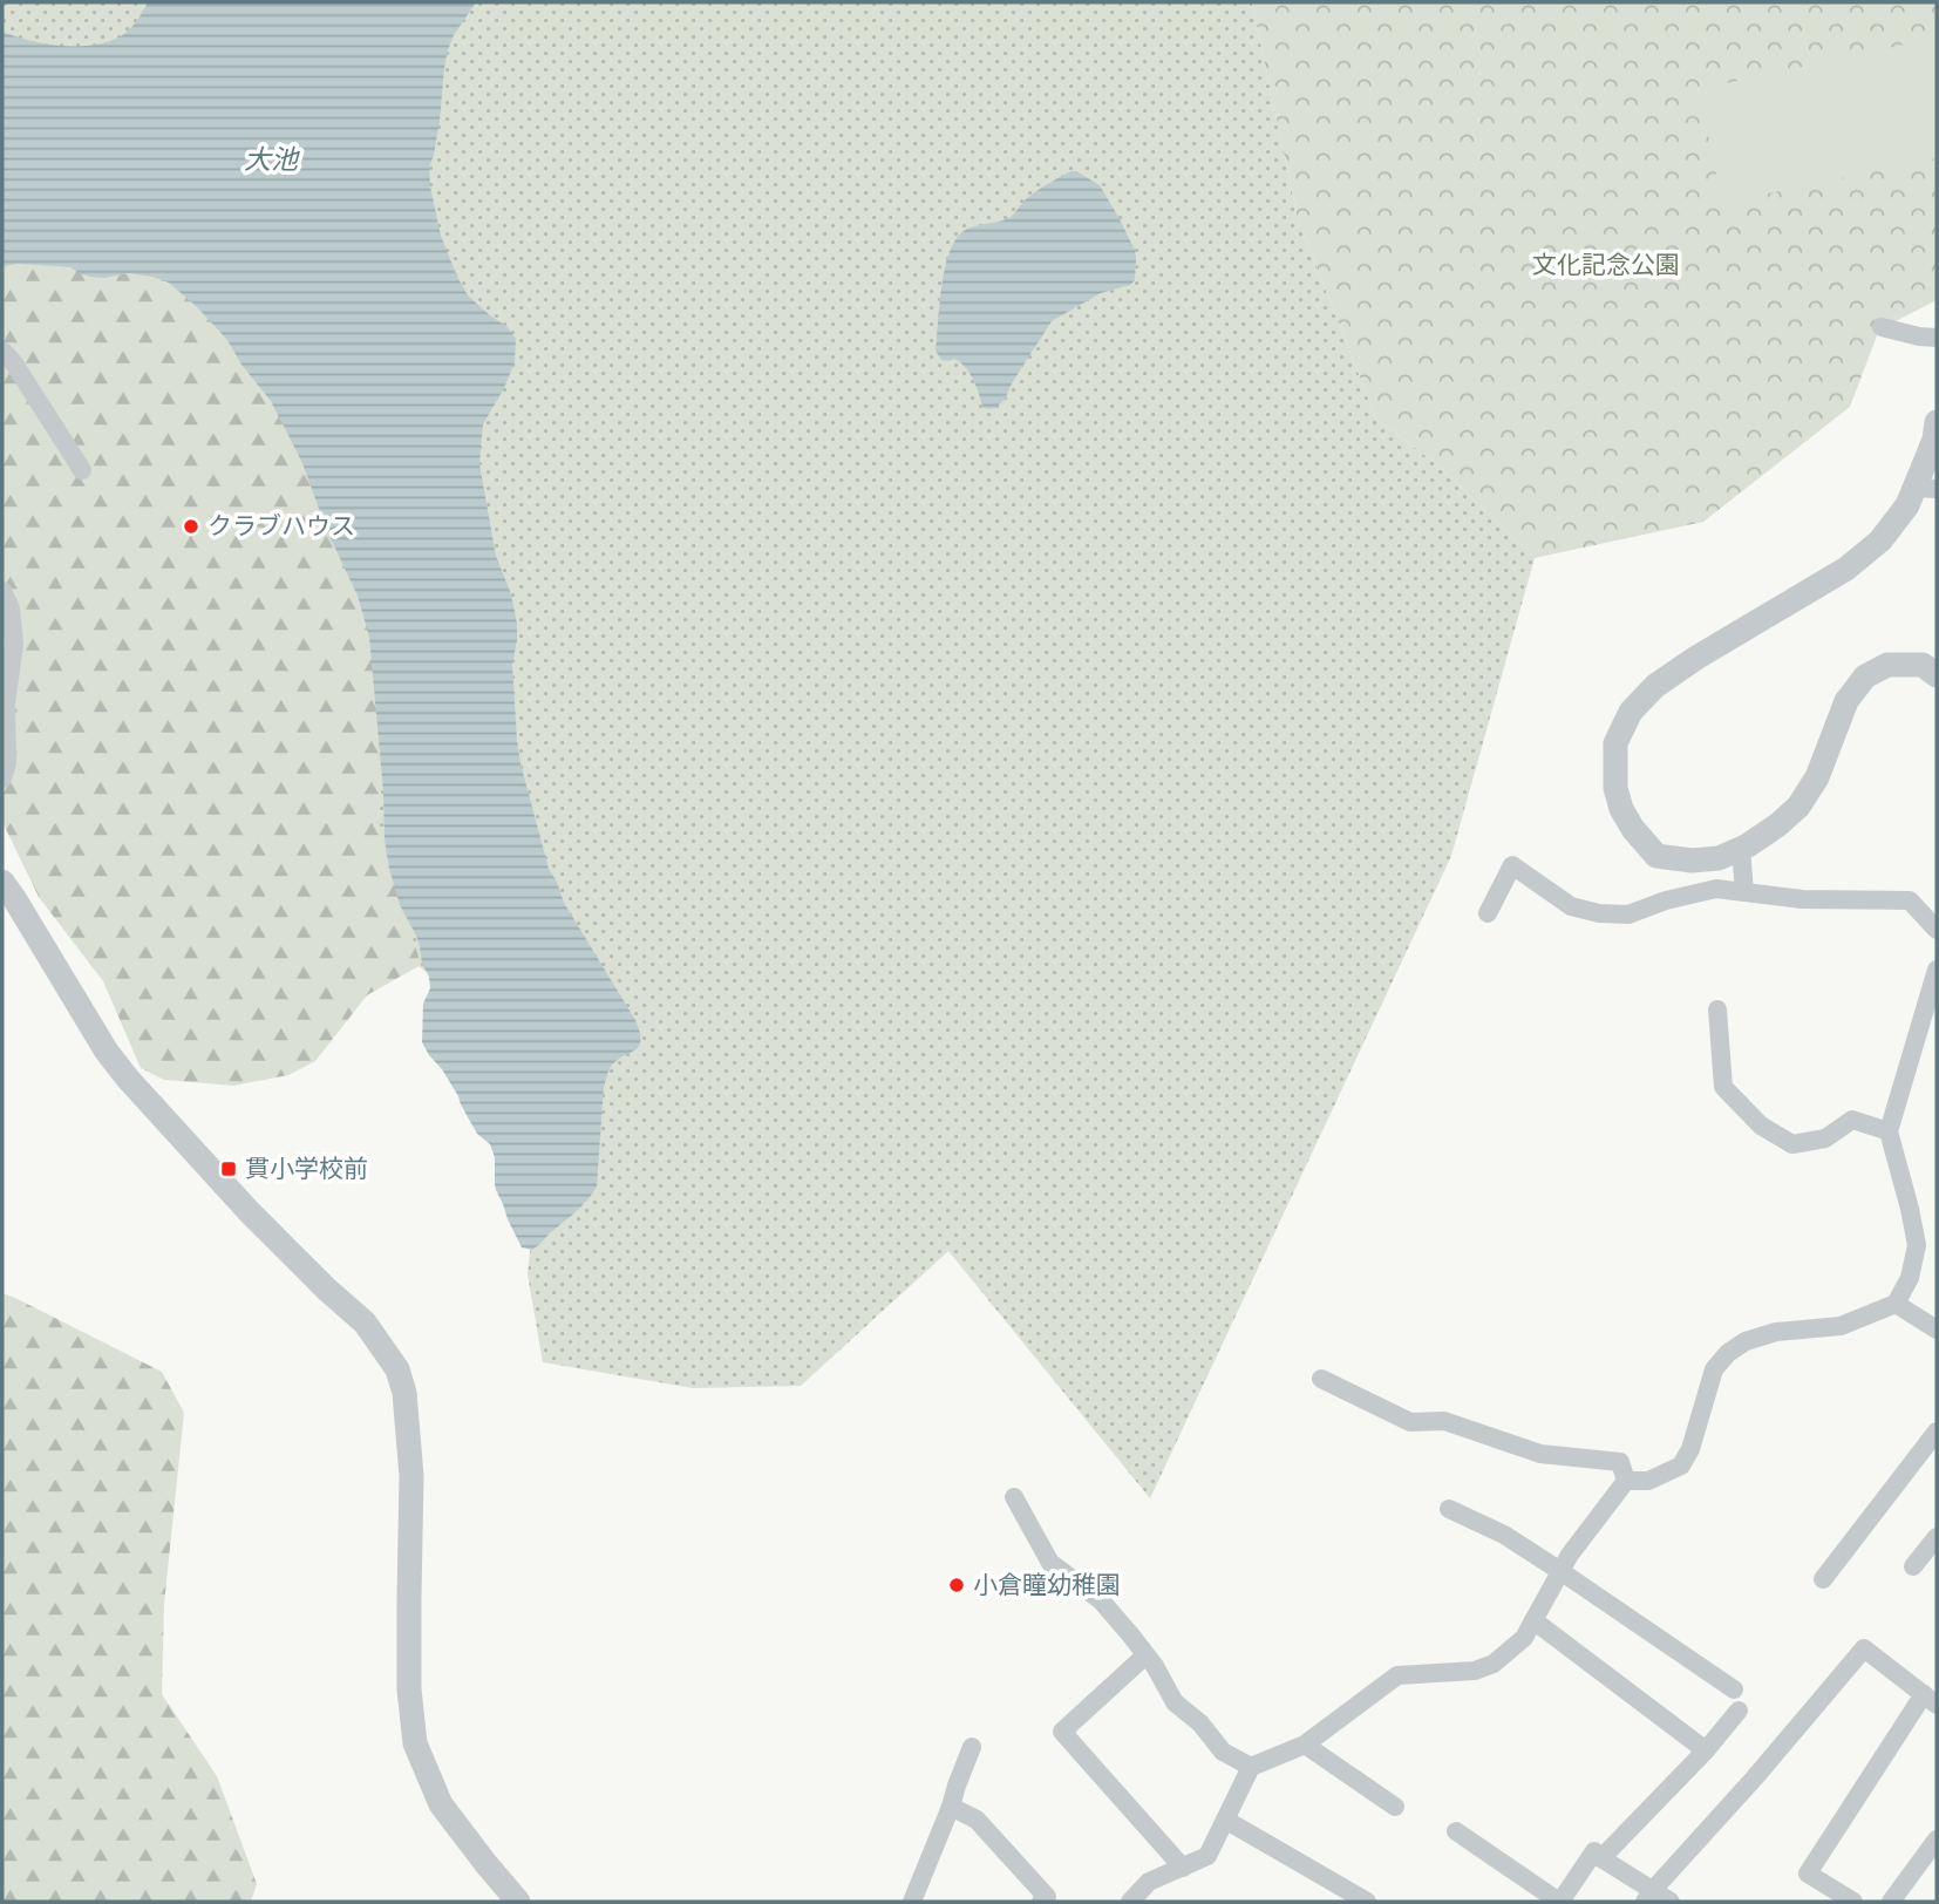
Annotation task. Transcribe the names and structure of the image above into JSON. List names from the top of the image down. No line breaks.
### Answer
{"water":["大池"],"parks":["文化記念公園"],"places":{"other":["クラブハウス","小倉瞳幼稚園"],"transit":["貫小学校前"]}}
